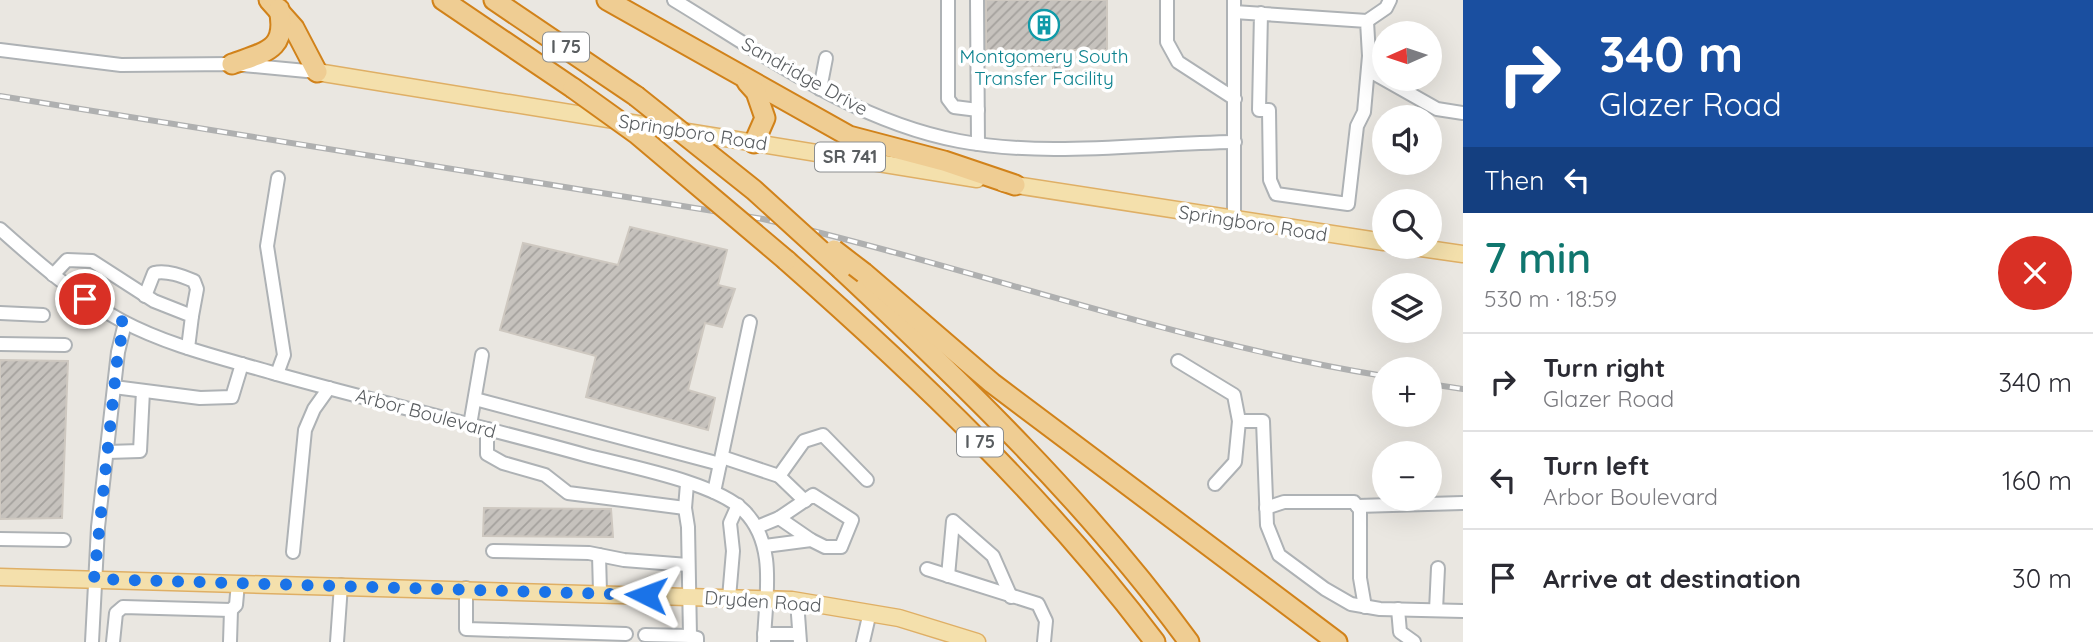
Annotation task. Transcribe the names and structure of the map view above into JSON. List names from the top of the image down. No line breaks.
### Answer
{"streets":{"highway":["I 75"],"main road":["Springboro Road","SR 741","Dryden Road"],"street":["Sandridge Drive","Arbor Boulevard"]},"crossings":[["Arbor Boulevard","Dryden Road"]],"places":{"building":["Montgomery South Transfer Facility"]},"north":"left","page":{"turn":["340 m","Glazer Road"],"map_buttons":["+","−"],"then":"Then","heading":["7 min","530 m · 18:59"],"list":[{"name":"Turn right","note":"Glazer Road","value":"340 m"},{"name":"Turn left","note":"Arbor Boulevard","value":"160 m"},{"name":"Arrive at destination","value":"30 m"}]}}
